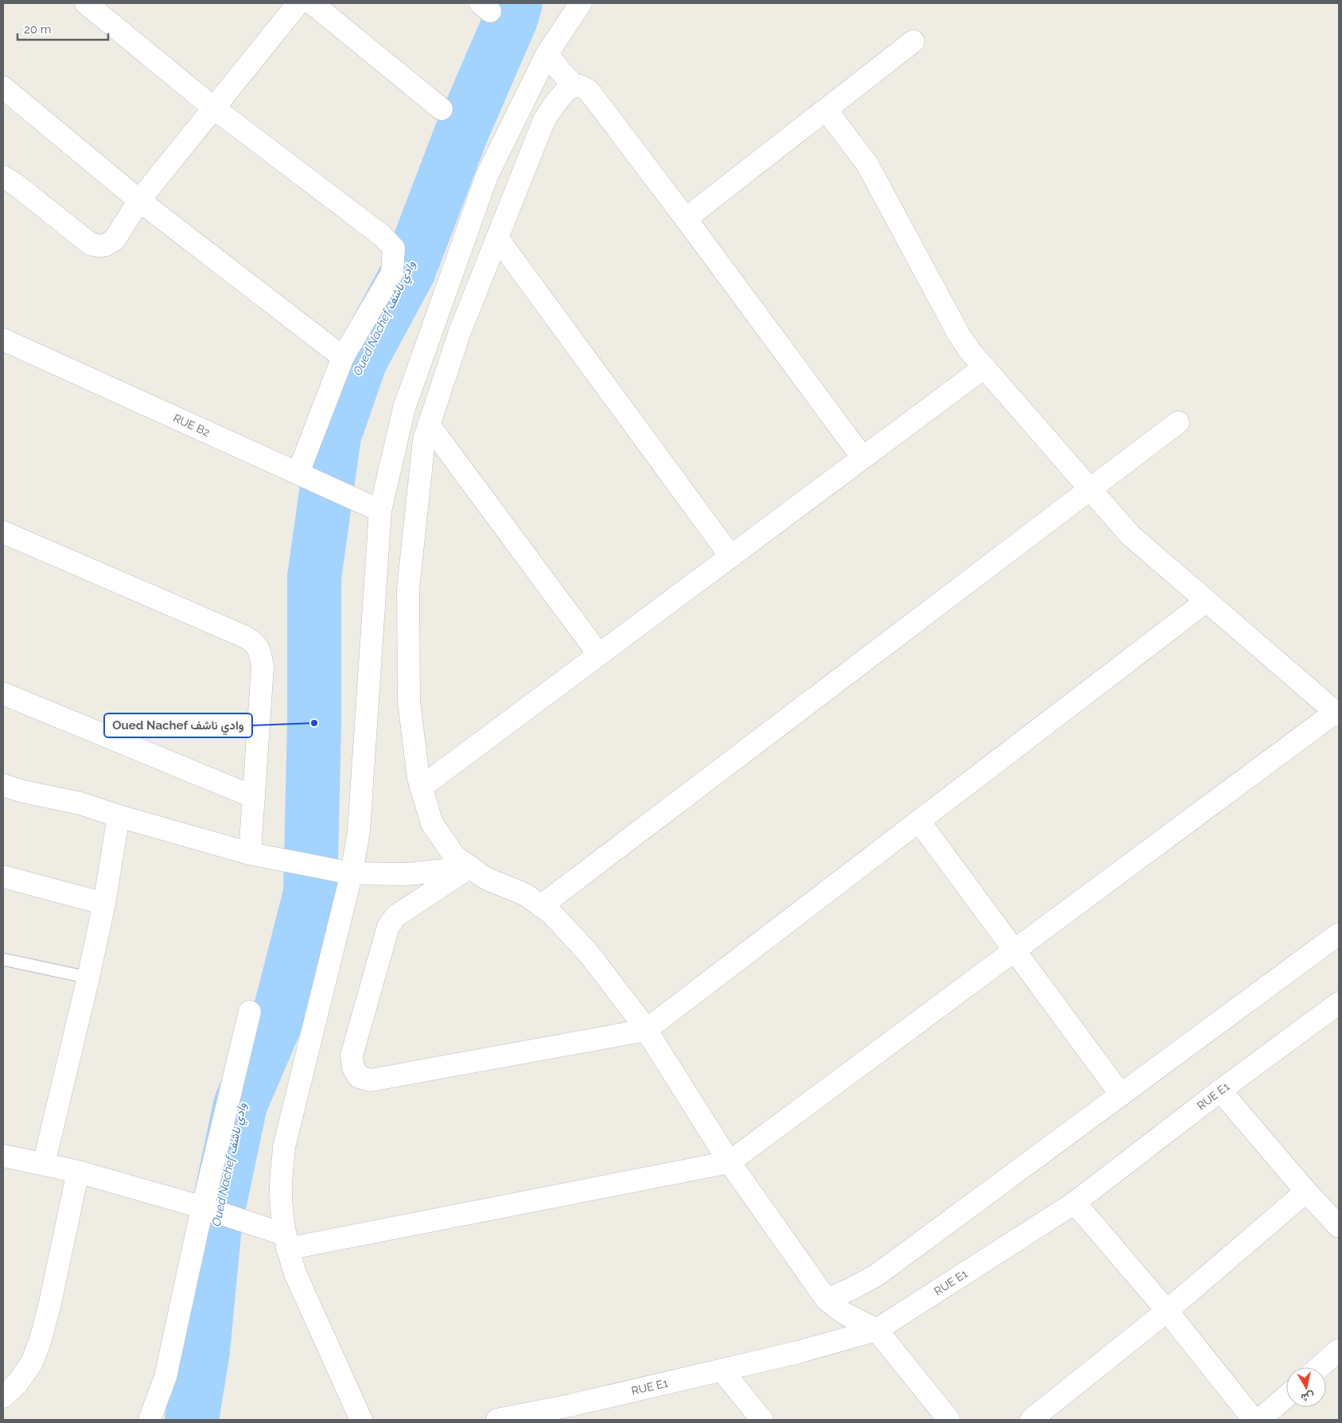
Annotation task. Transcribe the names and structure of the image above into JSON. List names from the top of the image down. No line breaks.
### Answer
{"streets":{"street":["RUE B2","RUE E1"]},"water":["Oued Nachef وادي ناشف"],"places":["Oued Nachef وادي ناشف"],"scale_bar":"20 m","north":"bottom"}
